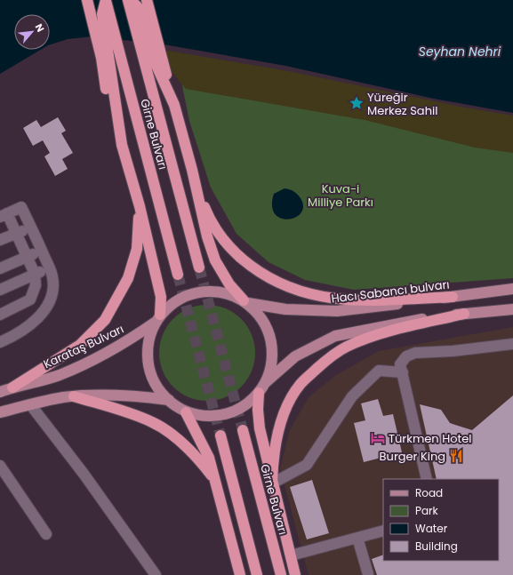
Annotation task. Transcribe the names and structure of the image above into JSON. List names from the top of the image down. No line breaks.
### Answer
{"streets":{"highway":["Girne Bulvarı"],"main road":["Hacı Sabancı bulvarı","Karataş Bulvarı"]},"crossings":[["Hacı Sabancı bulvarı","Karataş Bulvarı"]],"water":["Seyhan Nehri"],"parks":["Kuva-i Milliye Parkı"],"places":{"place":["Yüreğir Merkez Sahil"],"hotel":["Türkmen Hotel"],"restaurant":["Burger King"]},"legend":["Road","Park","Water","Building"],"north":"top right"}
